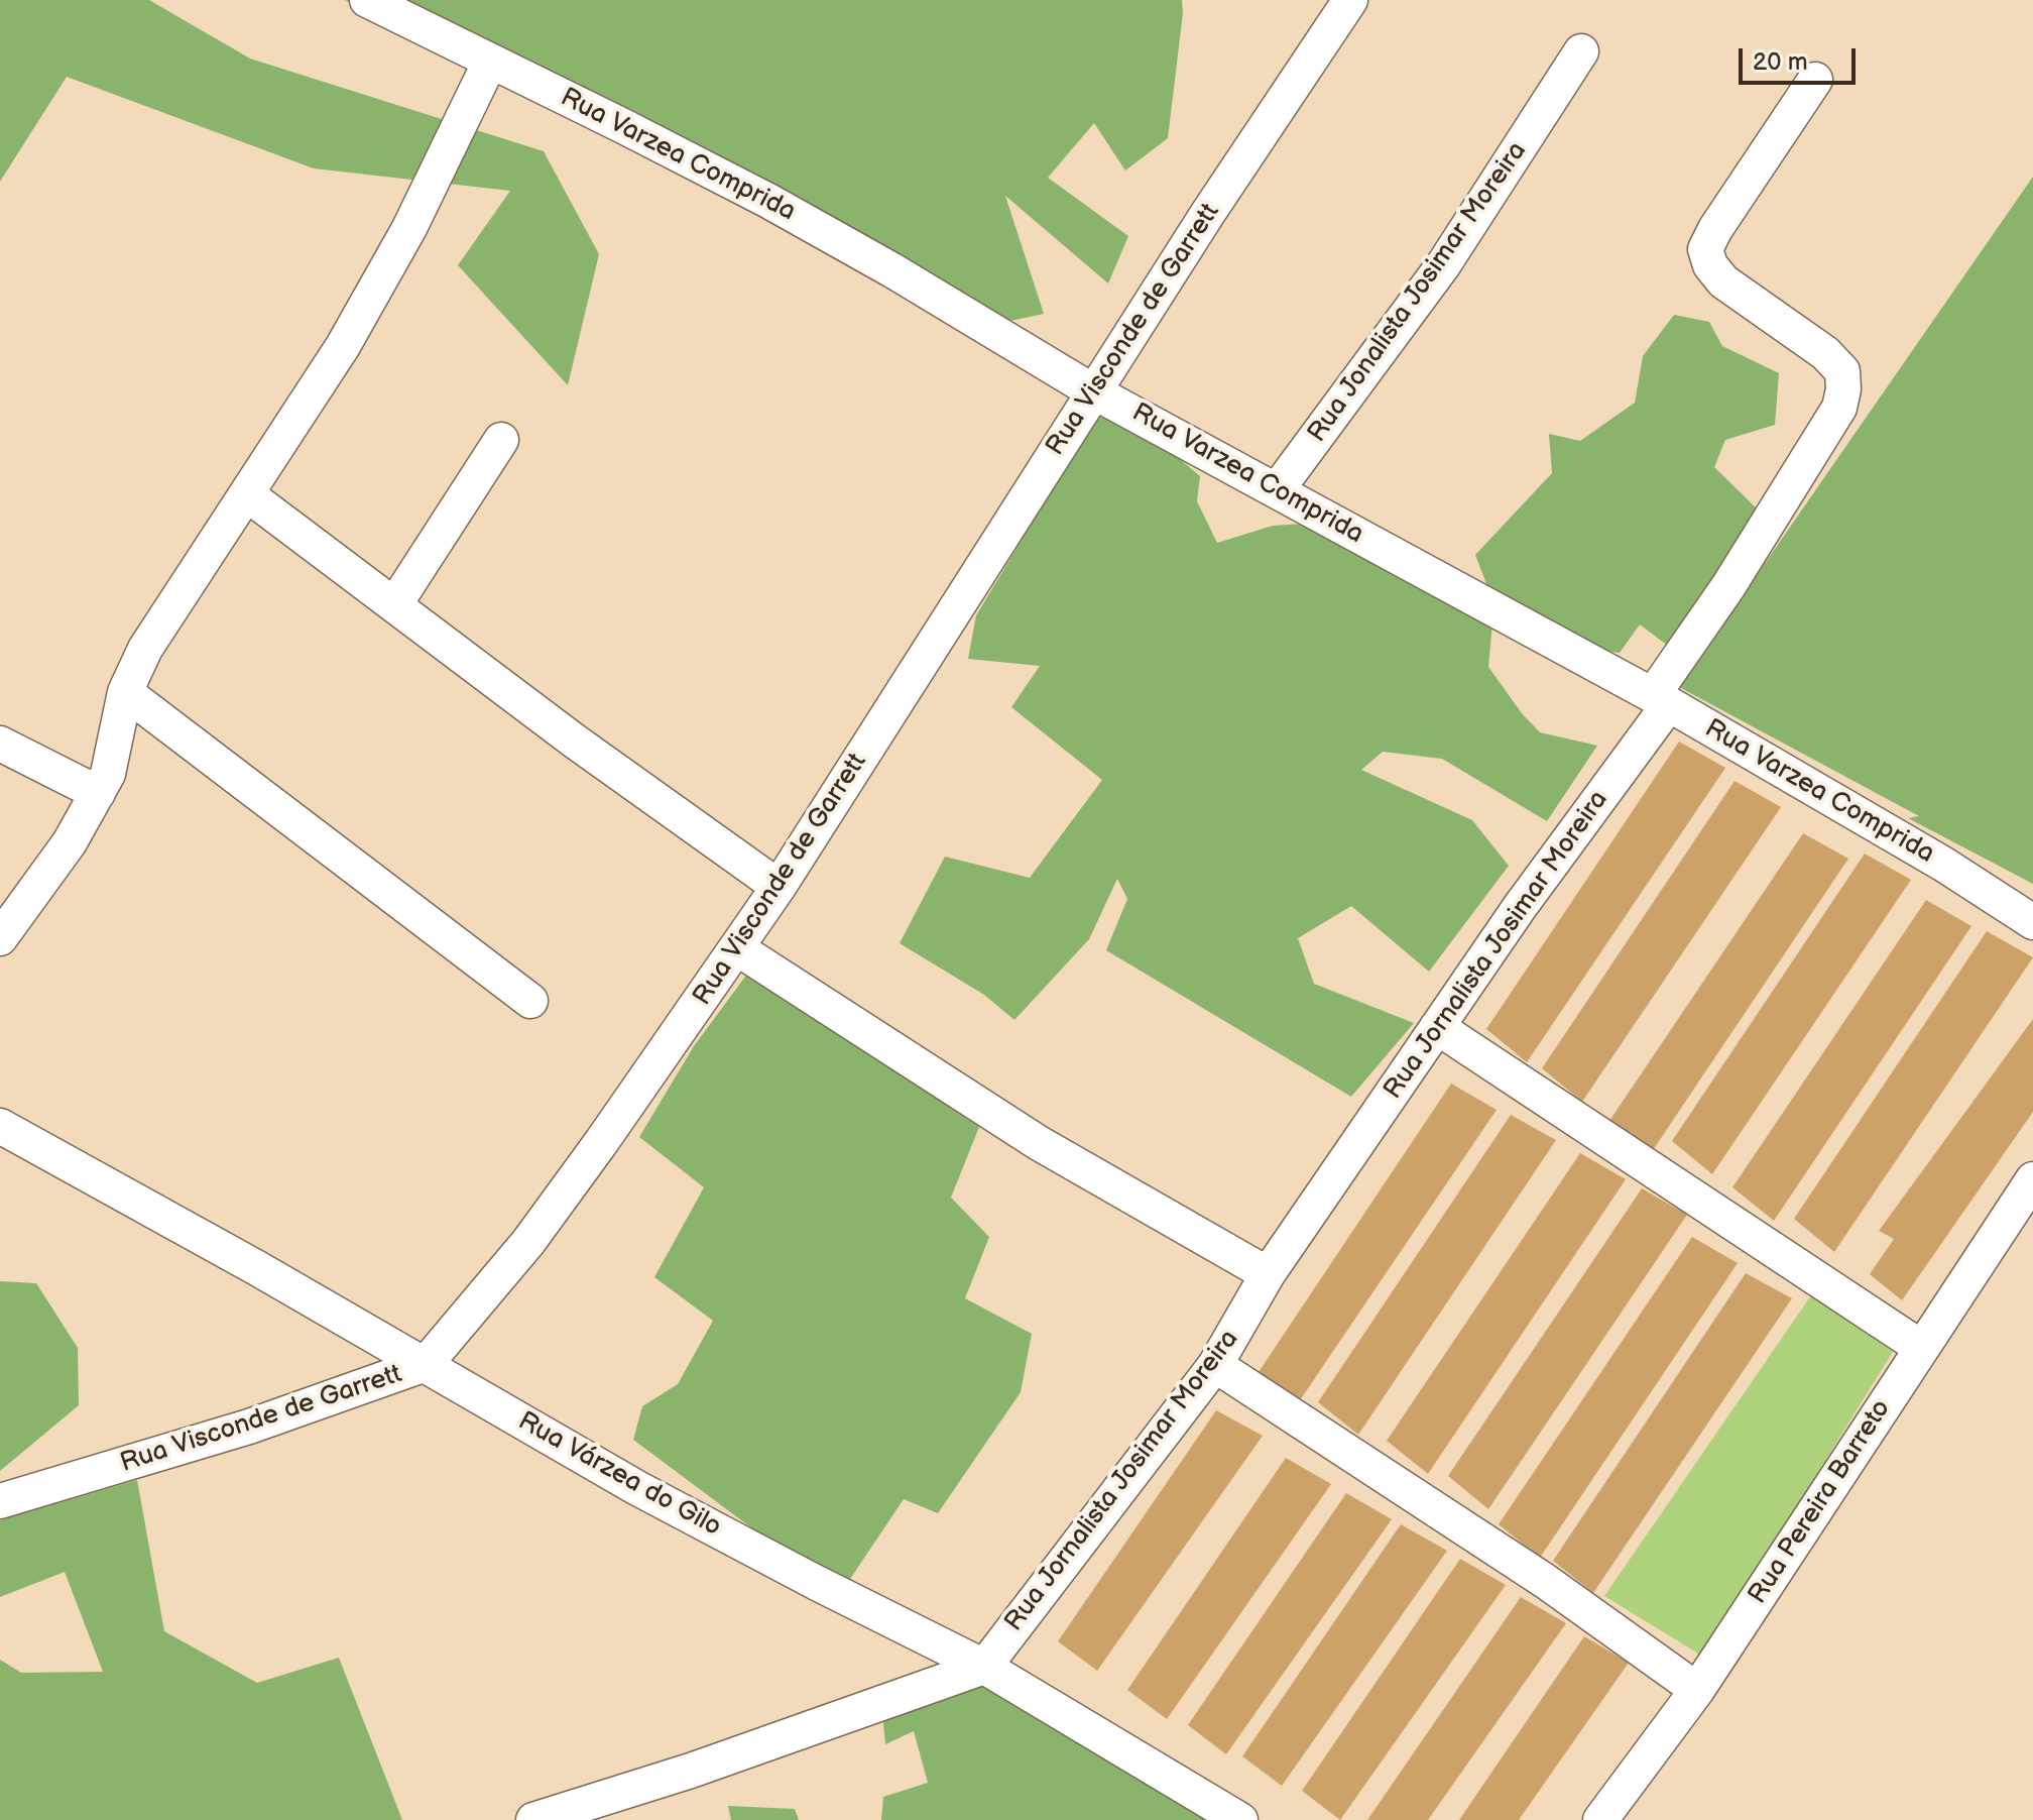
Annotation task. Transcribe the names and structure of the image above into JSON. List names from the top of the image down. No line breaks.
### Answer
{"streets":{"street":["Rua Varzea Comprida","Rua Jonalista Josimar Moreira","Rua Visconde de Garrett","Rua Jornalista Josimar Moreira","Rua Várzea do Gilo","Rua Pereira Barreto"]},"crossings":[["Rua Varzea Comprida","Rua Jonalista Josimar Moreira"],["Rua Varzea Comprida","Rua Visconde de Garrett"],["Rua Varzea Comprida","Rua Jornalista Josimar Moreira"],["Rua Visconde de Garrett","Rua Várzea do Gilo"],["Rua Jornalista Josimar Moreira","Rua Várzea do Gilo"]],"scale_bar":"20 m"}
